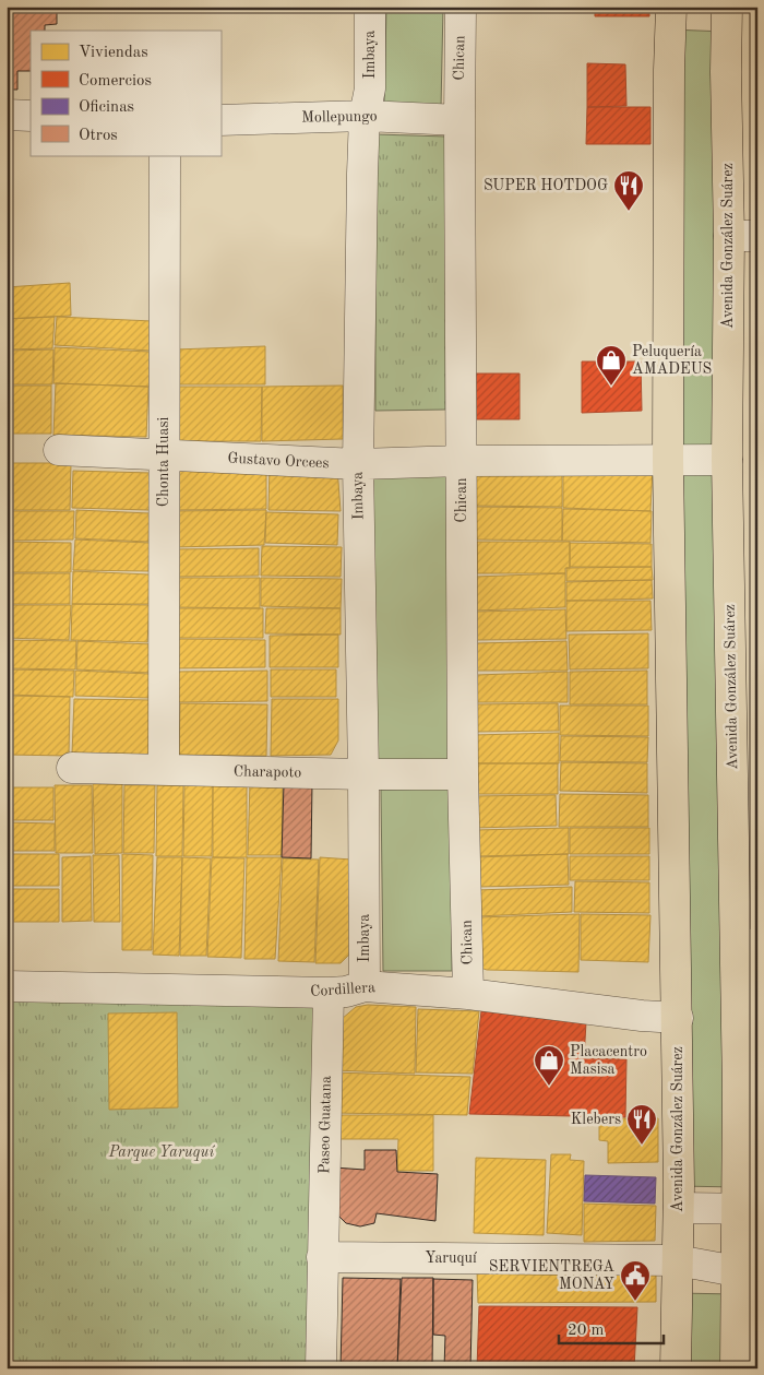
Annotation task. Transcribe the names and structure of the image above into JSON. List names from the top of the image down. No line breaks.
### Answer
{"streets":{"main road":["Avenida González Suárez"],"street":["Imbaya","Chican","Mollepungo","Gustavo Orcees","Chonta Huasi","Charapoto","Cordillera","Paseo Guatana","Yaruquí"]},"crossings":[["Imbaya","Mollepungo"],["Imbaya","Gustavo Orcees"],["Imbaya","Charapoto"],["Imbaya","Cordillera"],["Chican","Mollepungo"],["Chican","Gustavo Orcees"],["Chican","Charapoto"],["Chican","Cordillera"],["Avenida González Suárez","Gustavo Orcees"],["Avenida González Suárez","Cordillera"],["Avenida González Suárez","Yaruquí"],["Gustavo Orcees","Chonta Huasi"],["Chonta Huasi","Charapoto"],["Cordillera","Paseo Guatana"],["Paseo Guatana","Yaruquí"]],"parks":["Parque Yaruquí"],"places":{"restaurant":["SUPER HOTDOG","Klebers"],"shop":["Peluquería AMADEUS","Placacentro Masisa"],"public building":["SERVIENTREGA MONAY"]},"legend":["Viviendas","Comercios","Oficinas","Otros"],"scale_bar":"20 m"}
